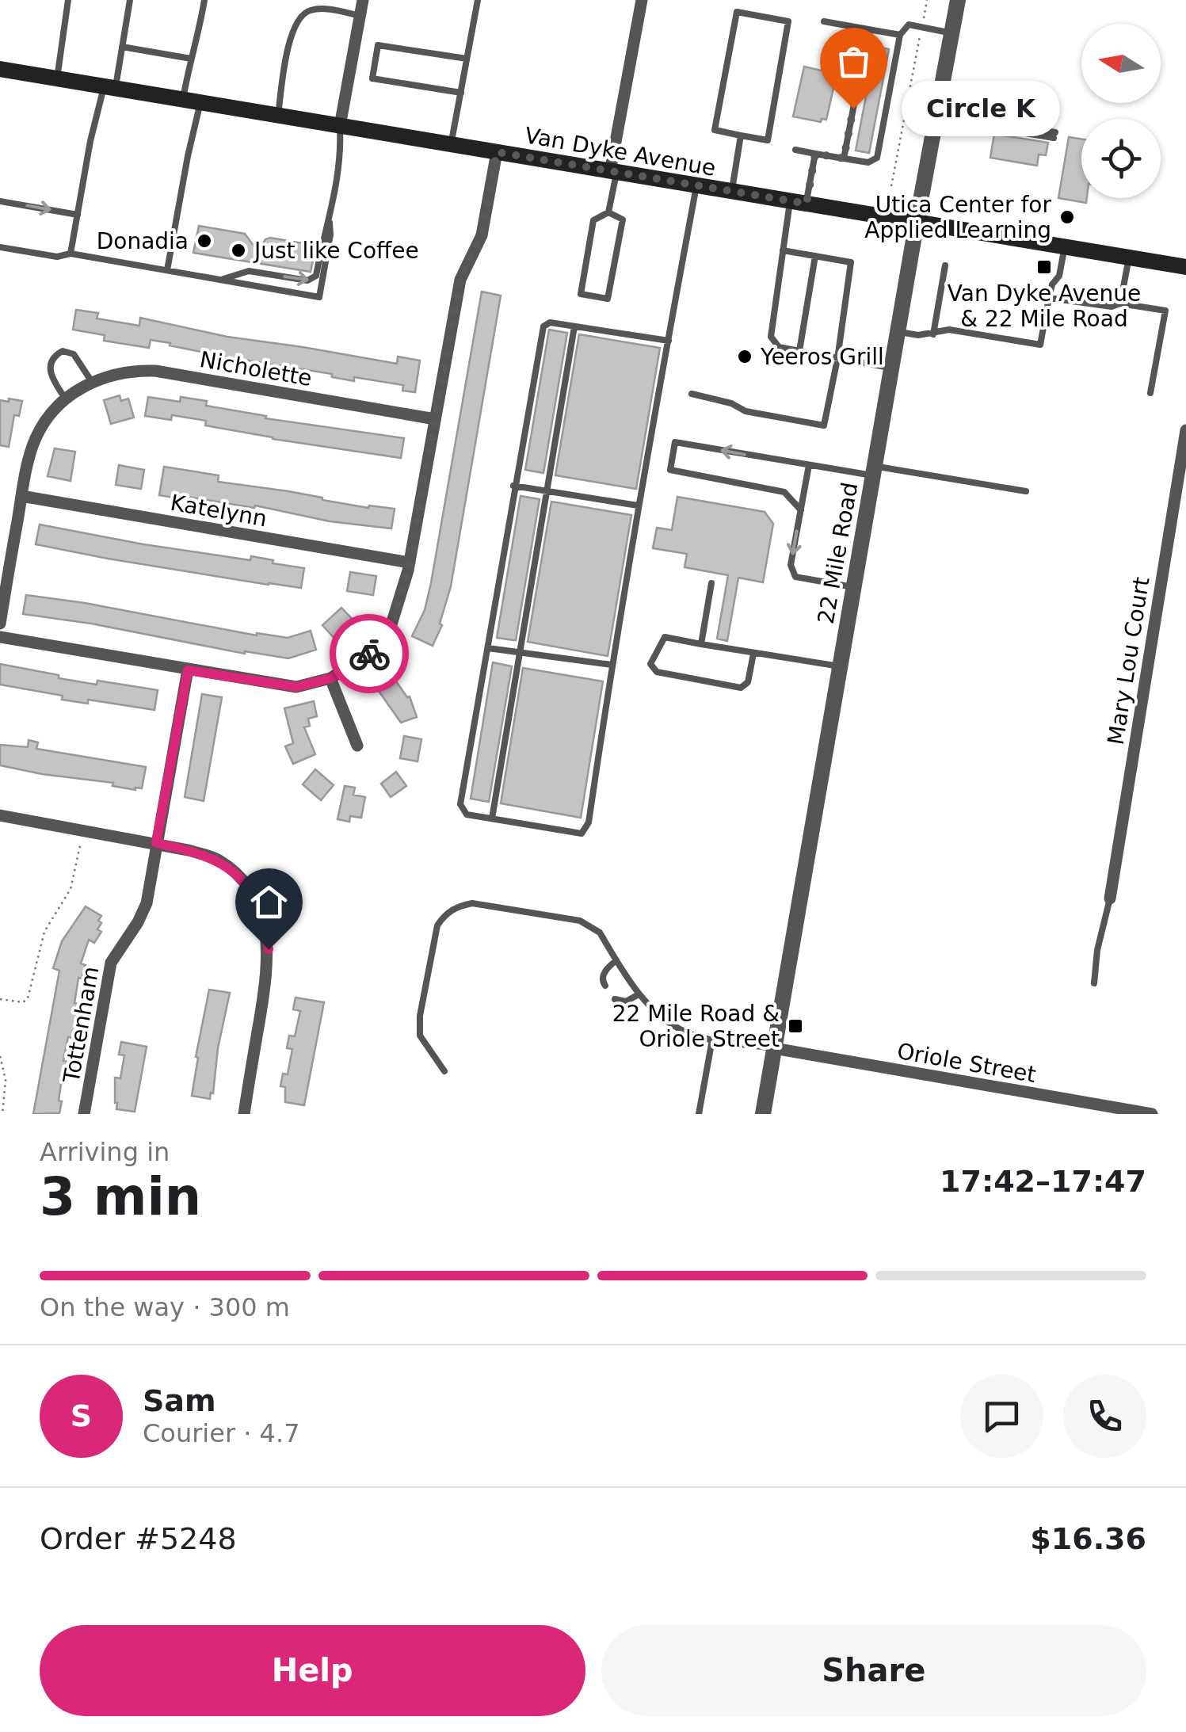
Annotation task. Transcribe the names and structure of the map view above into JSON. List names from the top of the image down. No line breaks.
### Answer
{"streets":{"main road":["Van Dyke Avenue"],"street":["Nicholette","Katelynn","22 Mile Road","Mary Lou Court","Tottenham","Oriole Street"]},"crossings":[["Van Dyke Avenue","22 Mile Road"],["22 Mile Road","Oriole Street"]],"places":{"other":["Circle K","Utica Center for Applied Learning","Donadia","Just like Coffee","Yeeros Grill"],"transit":["Van Dyke Avenue & 22 Mile Road","22 Mile Road & Oriole Street"]},"north":"left","page":{"bubble":"Circle K","heading":["3 min","Arriving in","17:42–17:47"],"panel":["Sam","Courier · 4.7","Order #5248","$16.36"],"bar":"On the way · 300 m","round":"S","buttons":["Help","Share"]}}
